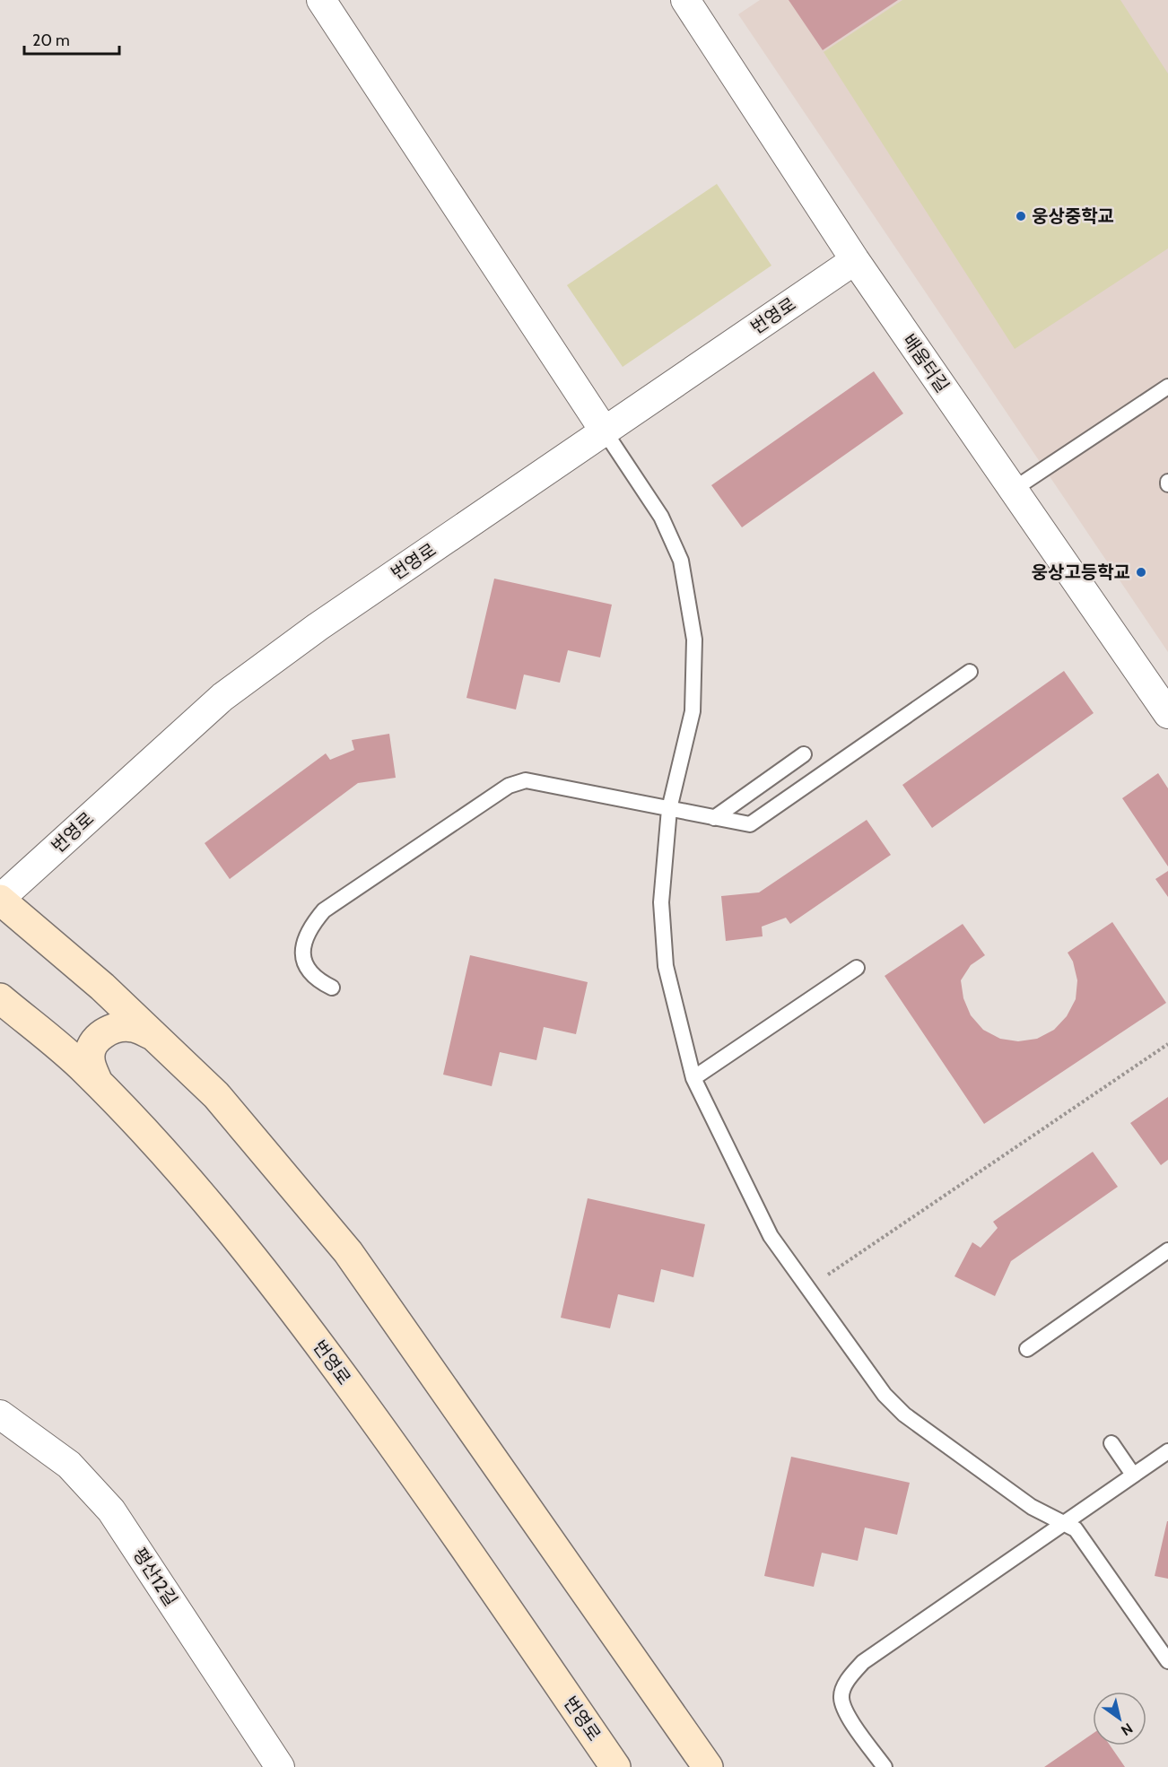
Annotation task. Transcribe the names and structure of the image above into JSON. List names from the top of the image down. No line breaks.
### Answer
{"streets":{"main road":["번영로"],"street":["배움터길","평산12길"]},"crossings":[["번영로","배움터길"]],"places":["웅상중학교","웅상고등학교"],"scale_bar":"20 m","north":"bottom right"}
